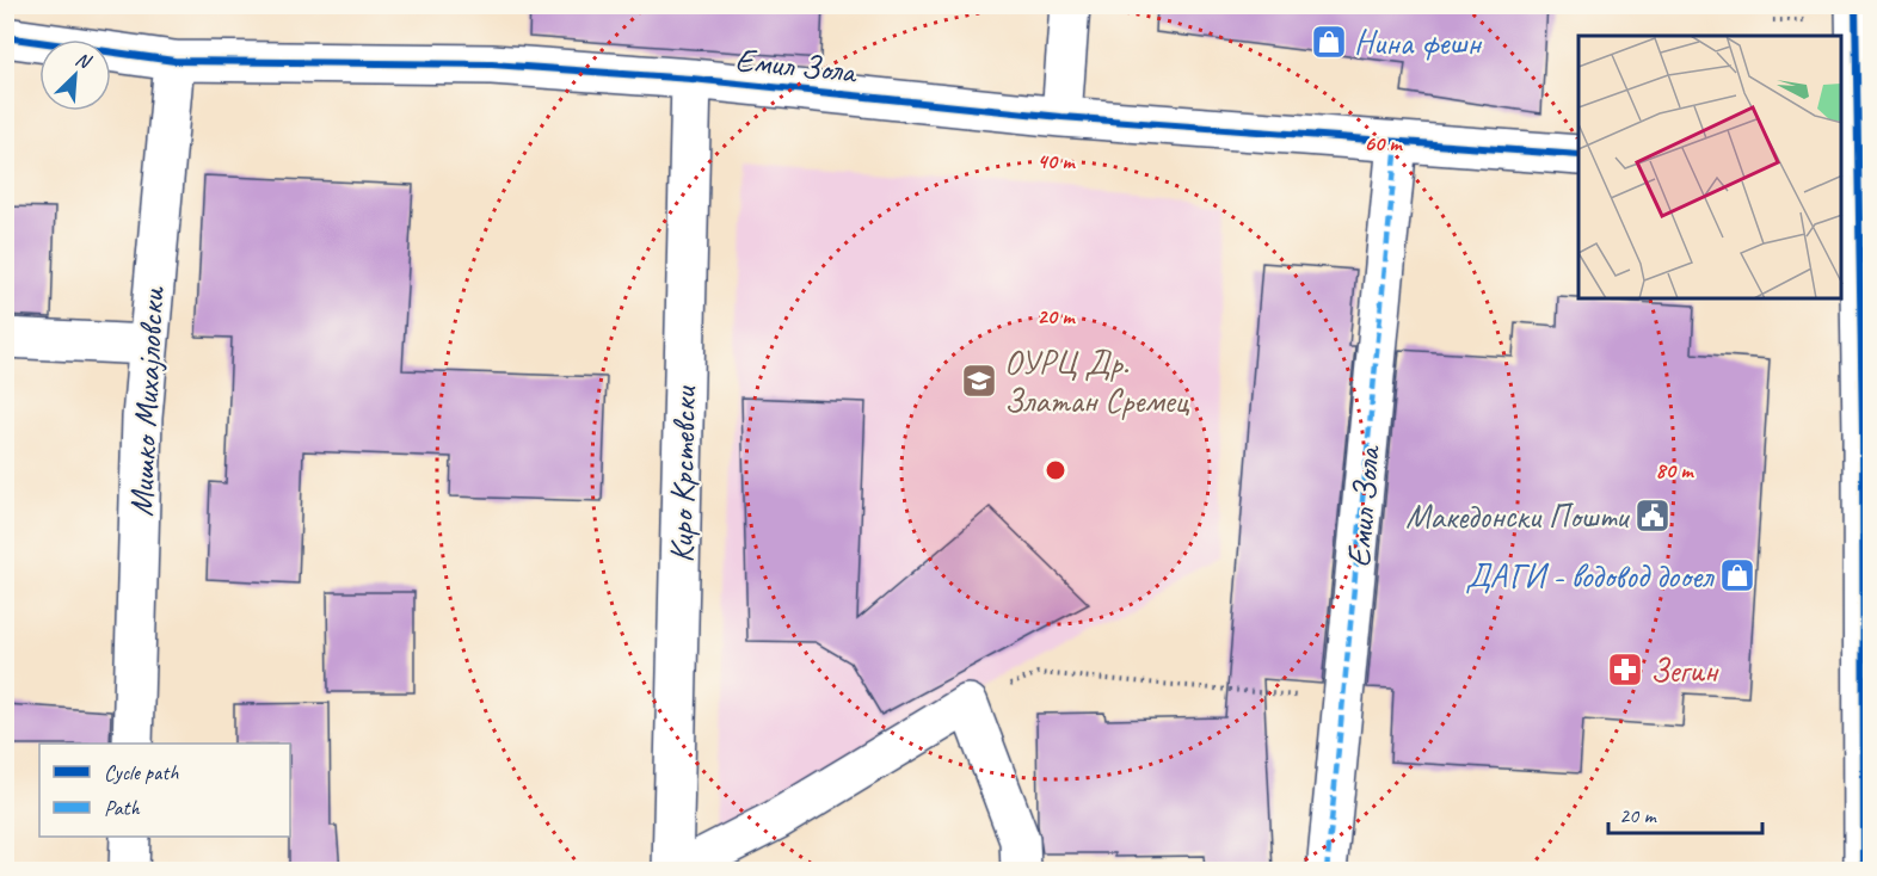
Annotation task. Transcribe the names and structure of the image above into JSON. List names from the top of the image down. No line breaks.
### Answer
{"streets":{"street":["Емил Зола","Мишко Михајловски","Киро Крстевски"]},"crossings":[["Емил Зола","Мишко Михајловски"],["Емил Зола","Киро Крстевски"]],"places":{"shop":["Нина фешн","ДАГИ - водовод дооел"],"school or university":["ОУРЦ Др. Златан Сремец"],"public building":["Македонски Пошти"],"pharmacy":["Зегин"]},"legend":["Cycle path","Path"],"scale_bar":"20 m","north":"top right","rings":["60 m","40 m","20 m","80 m"]}
